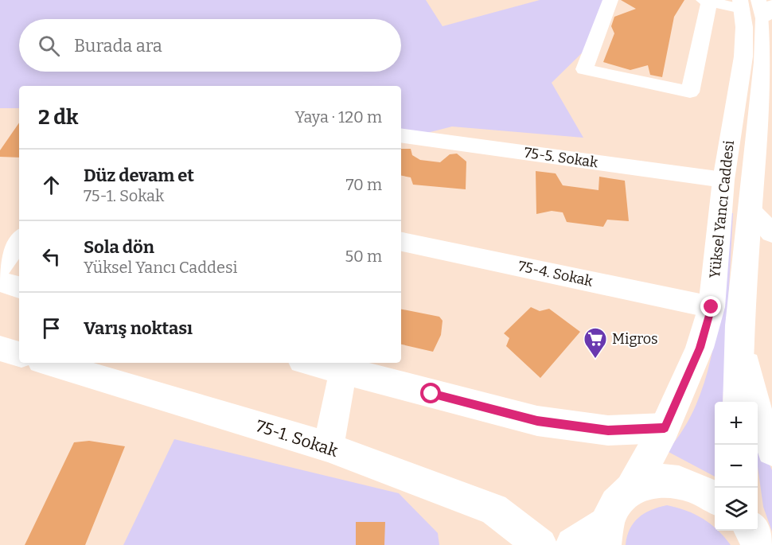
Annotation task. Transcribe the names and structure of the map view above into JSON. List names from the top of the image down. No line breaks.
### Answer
{"streets":{"main road":["Yüksel Yancı Caddesi"],"street":["75-5. Sokak","75-4. Sokak","75-1. Sokak"]},"crossings":[["75-5. Sokak","Yüksel Yancı Caddesi"],["Yüksel Yancı Caddesi","75-4. Sokak"]],"places":{"supermarket":["Migros"]},"page":{"search":"Burada ara","heading":["2 dk","Yaya · 120 m"],"list":[["Düz devam et","75-1. Sokak","70 m"],["Sola dön","Yüksel Yancı Caddesi","50 m"],"Varış noktası"],"map_buttons":["+","−"]}}
